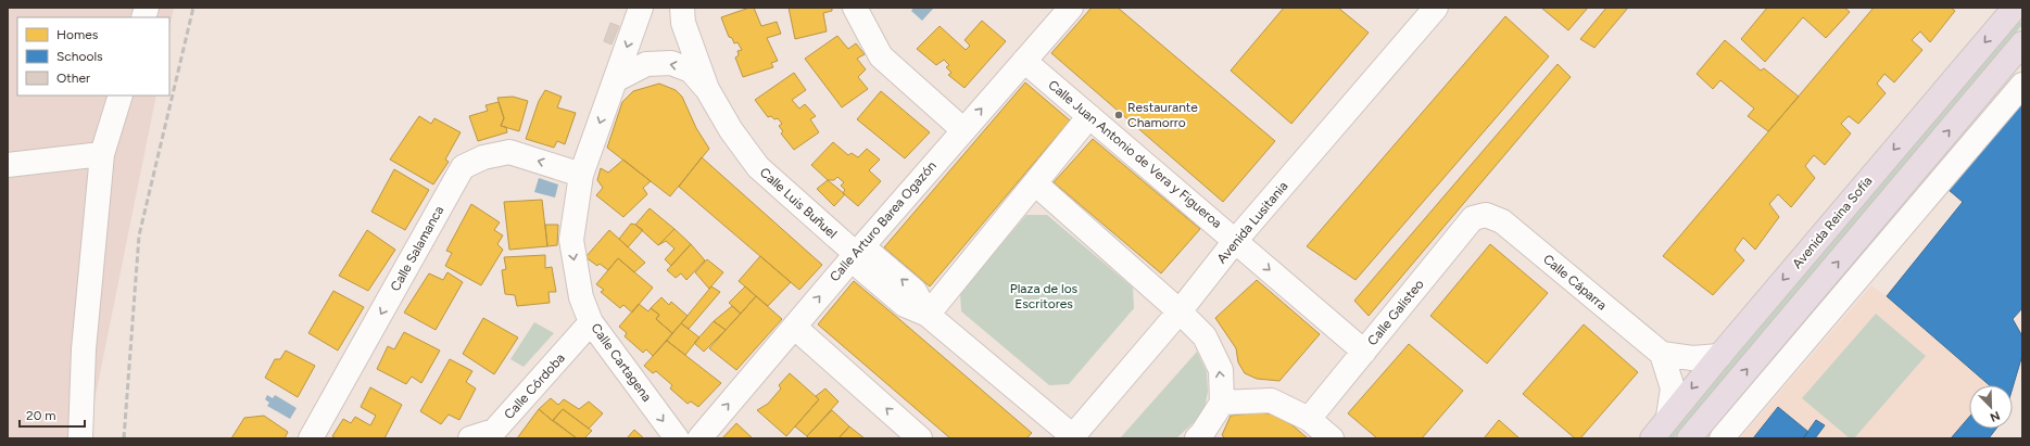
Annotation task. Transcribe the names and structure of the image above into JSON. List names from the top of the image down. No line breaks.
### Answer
{"streets":{"highway":["Avenida Reina Sofía"],"street":["Calle Juan Antonio de Vera y Figueroa","Calle Luis Buñuel","Calle Arturo Barea Ogazón","Avenida Lusitania","Calle Salamanca","Calle Cáparra","Calle Galisteo","Calle Cartagena","Calle Córdoba"]},"crossings":[["Calle Juan Antonio de Vera y Figueroa","Calle Arturo Barea Ogazón"],["Calle Juan Antonio de Vera y Figueroa","Avenida Lusitania"],["Calle Juan Antonio de Vera y Figueroa","Calle Galisteo"],["Calle Luis Buñuel","Calle Arturo Barea Ogazón"],["Calle Salamanca","Calle Cartagena"],["Calle Cáparra","Calle Galisteo"],["Calle Cartagena","Calle Córdoba"]],"one_way":["Calle Juan Antonio de Vera y Figueroa","Calle Arturo Barea Ogazón","Calle Salamanca","Calle Cartagena"],"parks":["Plaza de los Escritores"],"places":["Restaurante Chamorro"],"legend":["Homes","Schools","Other"],"scale_bar":"20 m","north":"bottom right"}
